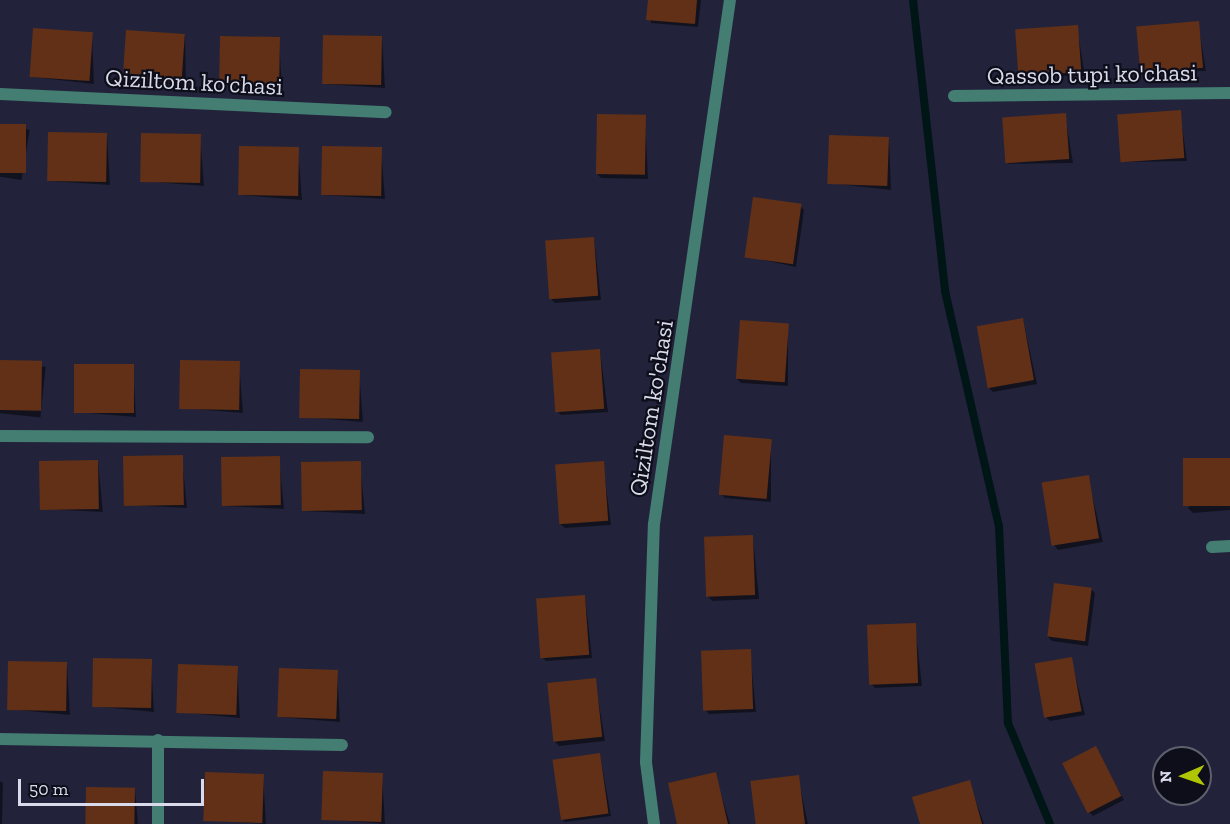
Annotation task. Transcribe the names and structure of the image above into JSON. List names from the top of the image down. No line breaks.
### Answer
{"streets":{"street":["Qassob tupi ko'chasi","Qiziltom ko'chasi"]},"scale_bar":"50 m","north":"left"}
